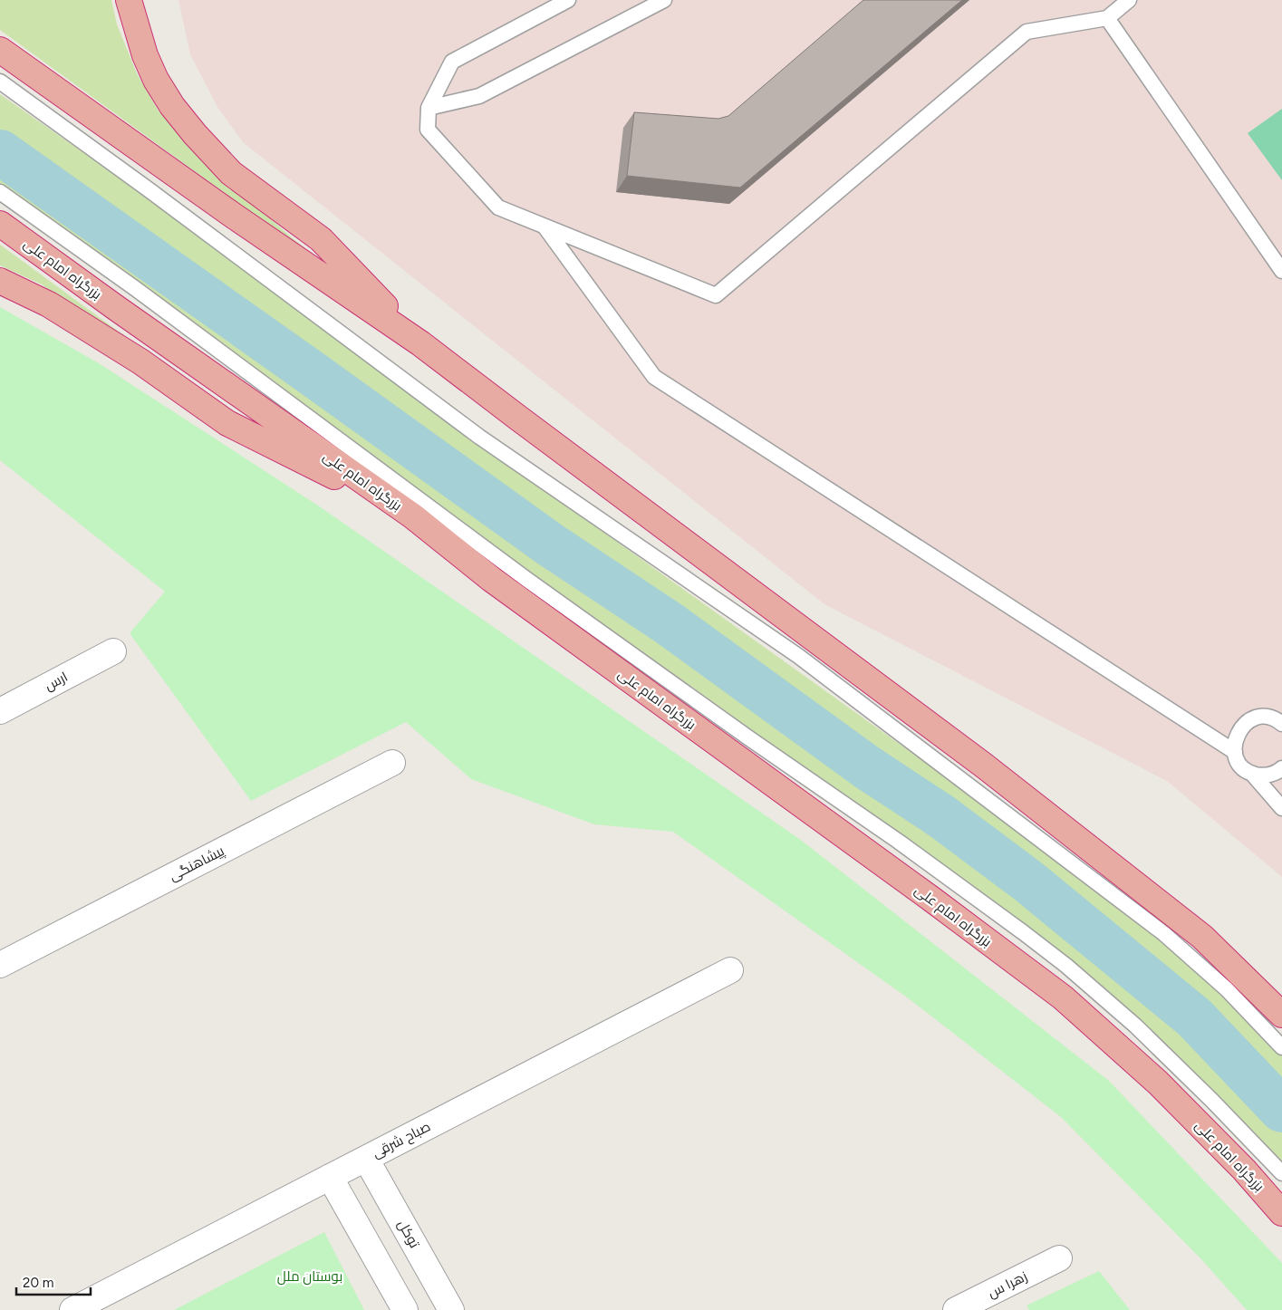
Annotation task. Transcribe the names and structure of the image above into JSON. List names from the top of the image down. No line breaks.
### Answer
{"streets":{"highway":["بزرگراه امام علی"],"street":["ارس","پیشاهنگی","صباح شرقی","توکل","زهرا س"]},"crossings":[["صباح شرقی","توکل"]],"parks":["بوستان ملل"],"scale_bar":"20 m"}
